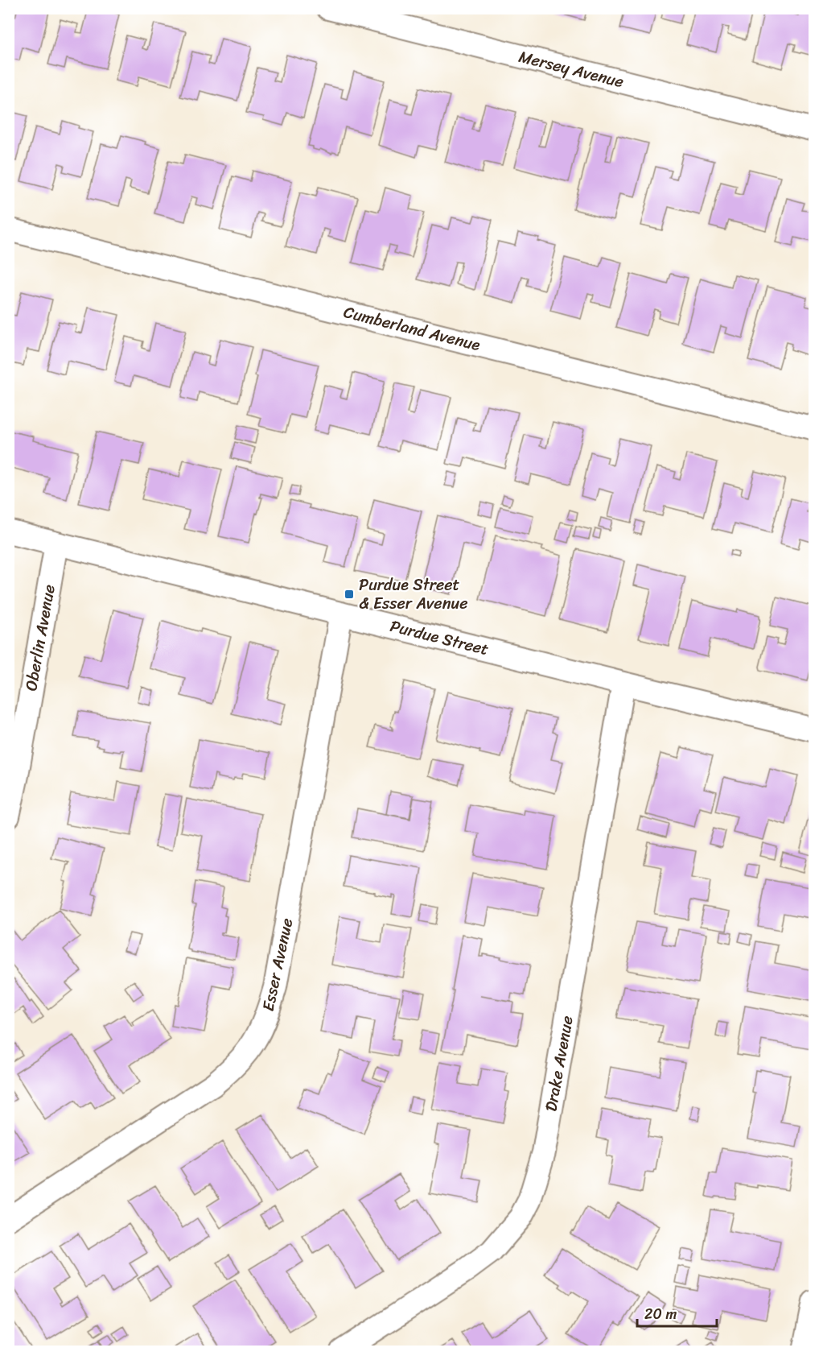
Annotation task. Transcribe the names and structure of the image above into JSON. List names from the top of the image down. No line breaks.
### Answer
{"streets":{"street":["Mersey Avenue","Cumberland Avenue","Oberlin Avenue","Purdue Street","Esser Avenue","Drake Avenue"]},"crossings":[["Oberlin Avenue","Purdue Street"],["Purdue Street","Esser Avenue"],["Purdue Street","Drake Avenue"]],"places":{"transit":["Purdue Street & Esser Avenue"]},"scale_bar":"20 m"}
